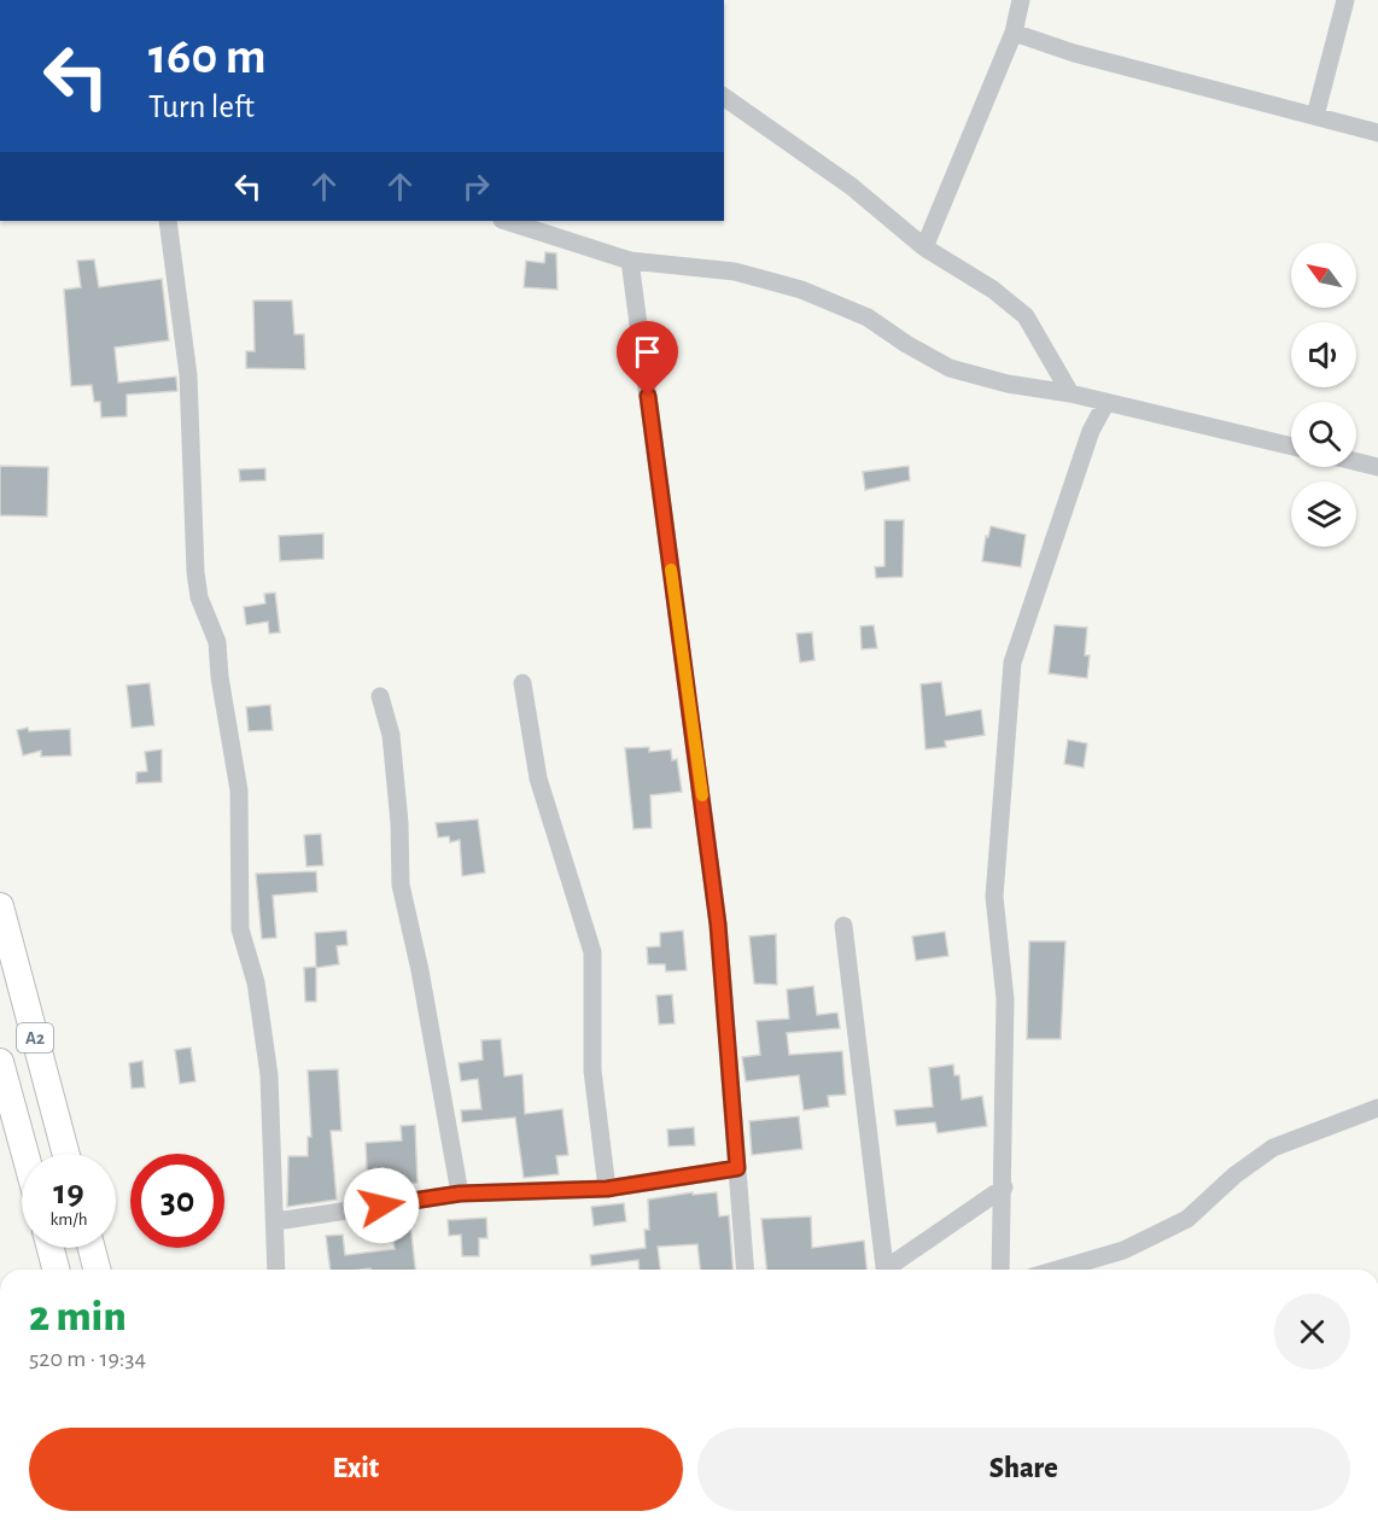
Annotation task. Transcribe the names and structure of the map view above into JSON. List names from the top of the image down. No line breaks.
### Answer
{"streets":{"highway":["A2"]},"north":"top left","page":{"turn":["160 m","Turn left"],"speed":"19 km/h","limit":"30","heading":["2 min","520 m · 19:34"],"buttons":["Exit","Share"]}}
